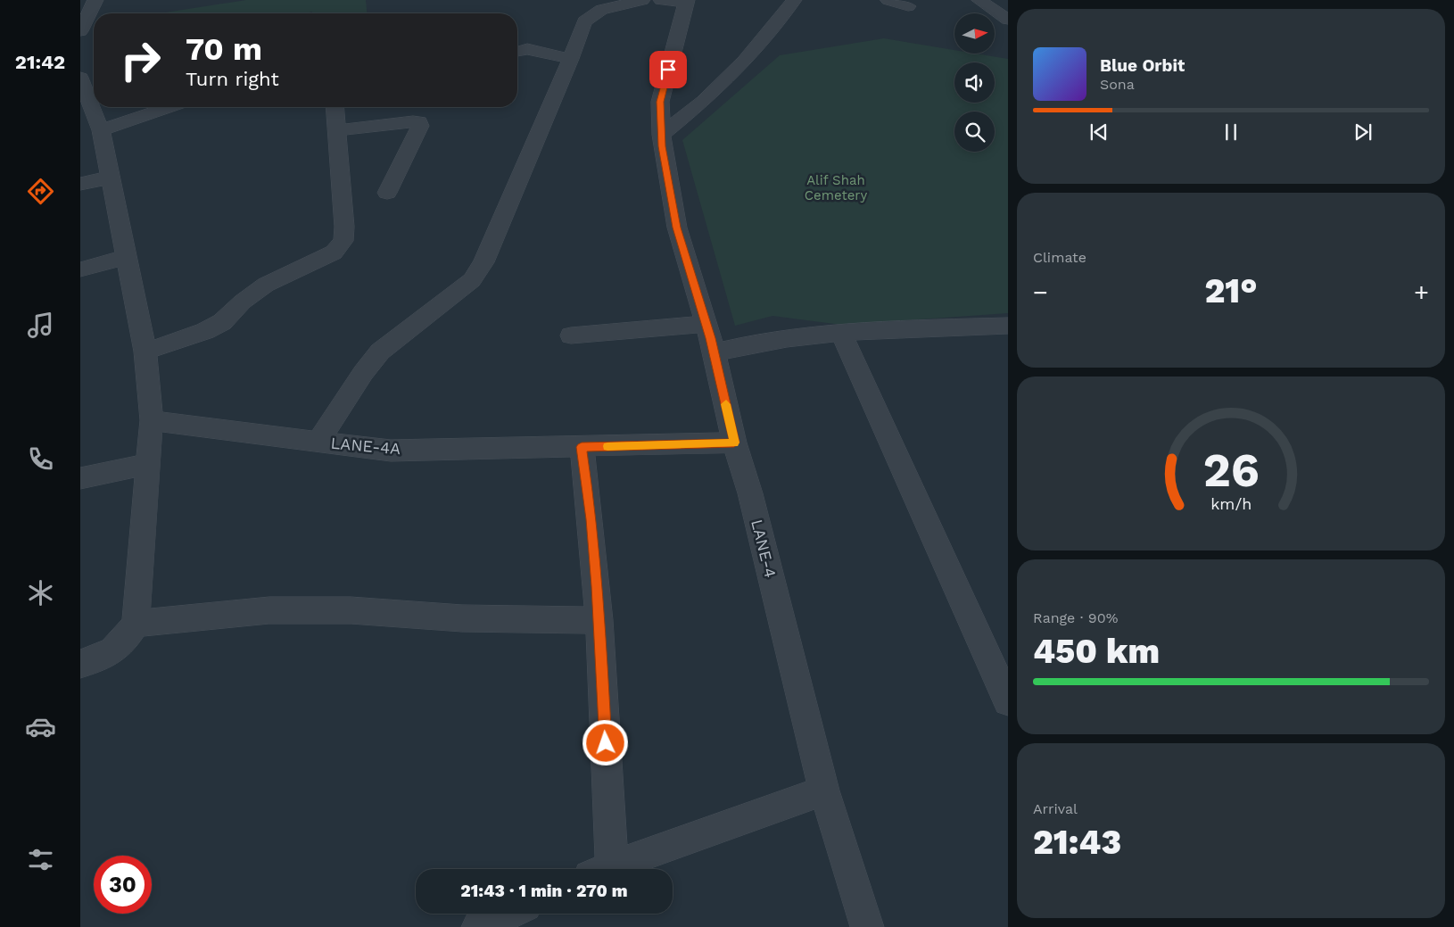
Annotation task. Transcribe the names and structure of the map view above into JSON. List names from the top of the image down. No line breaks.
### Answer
{"streets":{"street":["LANE-4A","LANE-4"]},"crossings":[["LANE-4A","LANE-4"]],"parks":["Alif Shah Cemetery"],"north":"right","page":{"tabs":"21:42","turn":["70 m","Turn right"],"song":["Blue Orbit","Sona"],"tile":["Climate",["Range · 90%","450 km"],["Arrival","21:43"]],"heat":["−","21°","+"],"limit":"30","trip":"21:43 · 1 min · 270 m","gauge":["26","km/h"]}}
